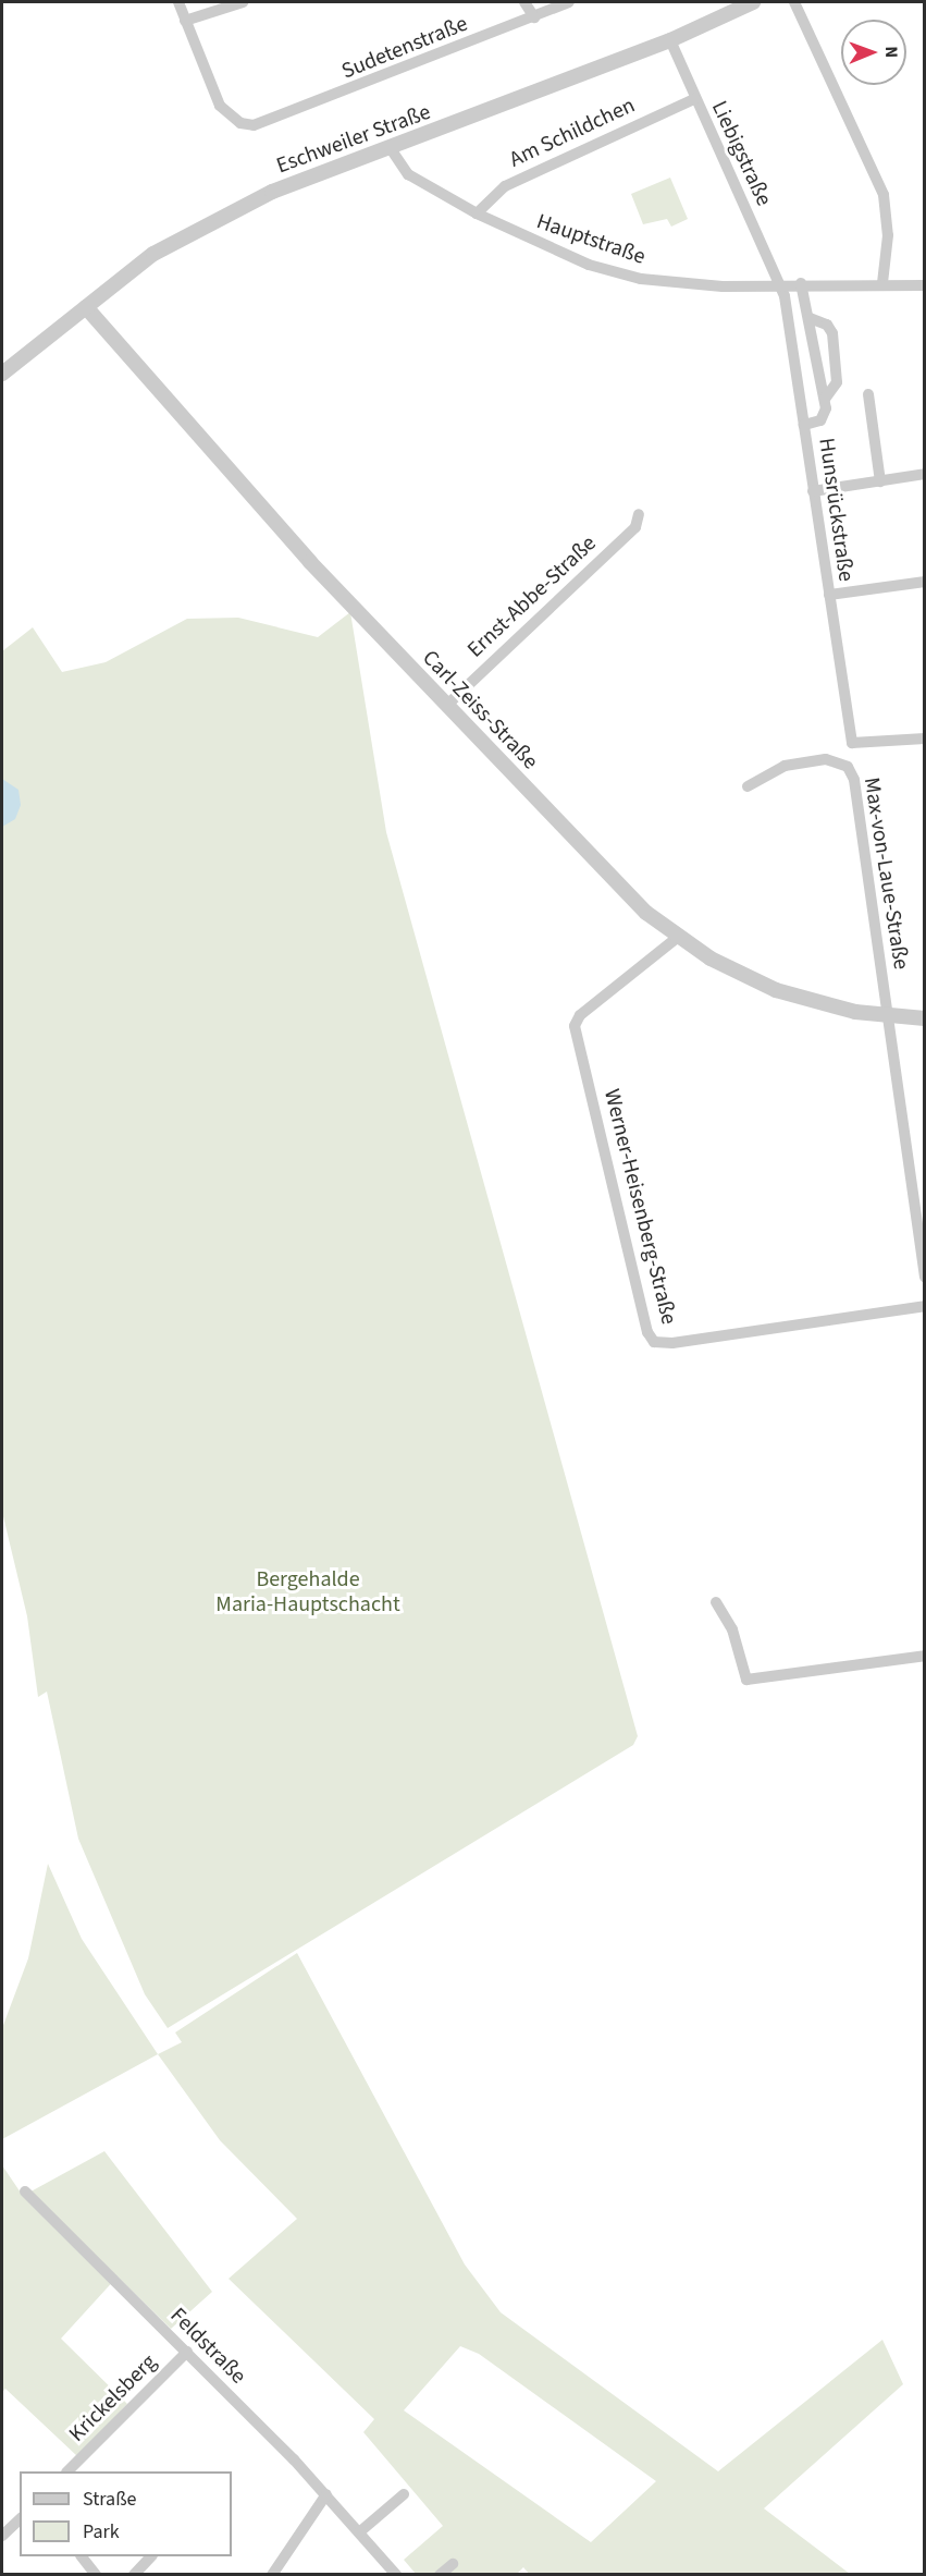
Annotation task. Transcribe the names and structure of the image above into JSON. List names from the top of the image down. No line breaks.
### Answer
{"streets":{"street":["Sudetenstraße","Am Schildchen","Eschweiler Straße","Liebigstraße","Hauptstraße","Hunsrückstraße","Ernst-Abbe-Straße","Carl-Zeiss-Straße","Max-von-Laue-Straße","Werner-Heisenberg-Straße","Feldstraße","Krickelsberg"]},"crossings":[["Am Schildchen","Liebigstraße"],["Am Schildchen","Hauptstraße"],["Eschweiler Straße","Liebigstraße"],["Eschweiler Straße","Hauptstraße"],["Eschweiler Straße","Carl-Zeiss-Straße"],["Liebigstraße","Hauptstraße"],["Liebigstraße","Hunsrückstraße"],["Hauptstraße","Hunsrückstraße"],["Ernst-Abbe-Straße","Carl-Zeiss-Straße"],["Carl-Zeiss-Straße","Max-von-Laue-Straße"],["Carl-Zeiss-Straße","Werner-Heisenberg-Straße"],["Feldstraße","Krickelsberg"]],"parks":["Bergehalde Maria-Hauptschacht"],"legend":["Straße","Park"],"north":"right"}
